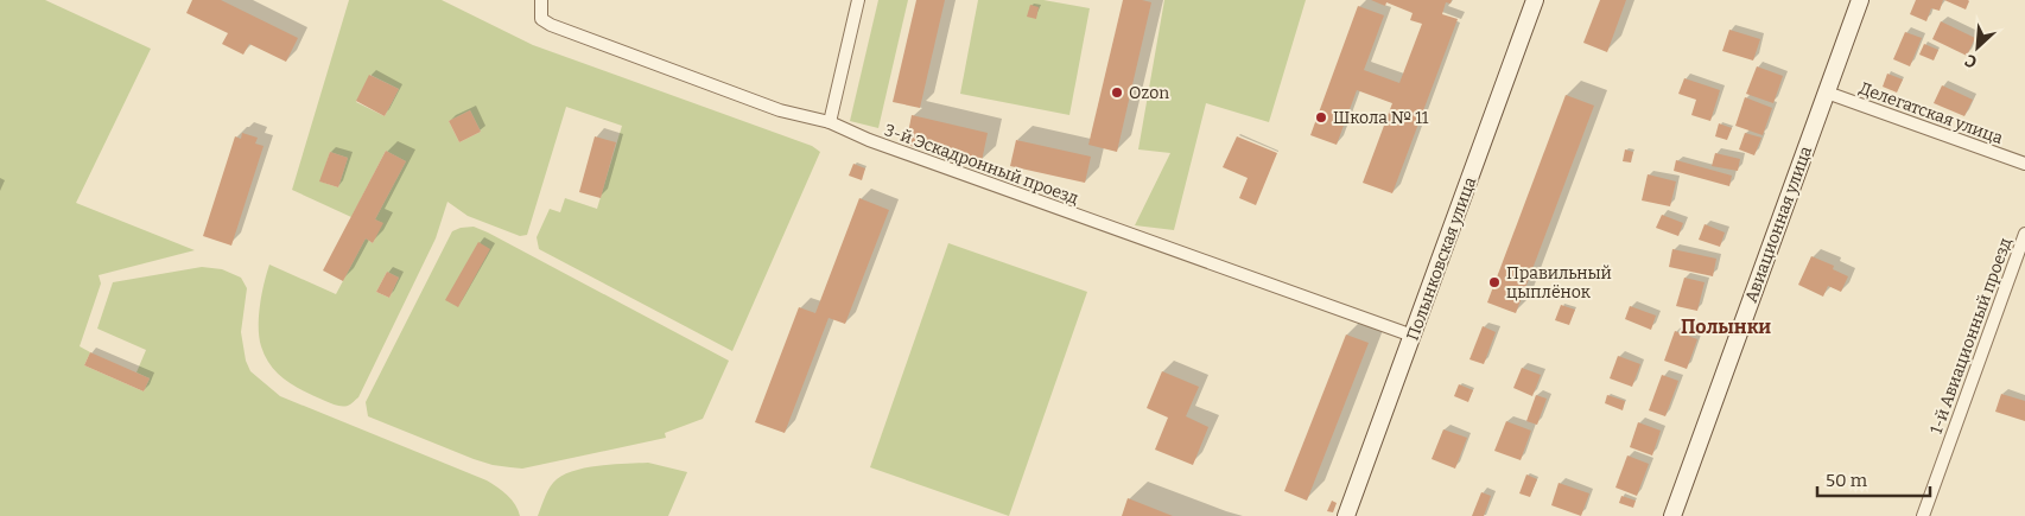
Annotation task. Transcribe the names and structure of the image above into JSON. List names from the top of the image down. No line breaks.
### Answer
{"streets":{"street":["Делегатская улица","3-й Эскадронный проезд","Авиационная улица","Полынковская улица","1-й Авиационный проезд"]},"crossings":[["Делегатская улица","Авиационная улица"],["3-й Эскадронный проезд","Полынковская улица"]],"districts":["Полынки"],"places":["Ozon","Школа № 11","Правильный цыплёнок"],"scale_bar":"50 m","north":"bottom left"}
